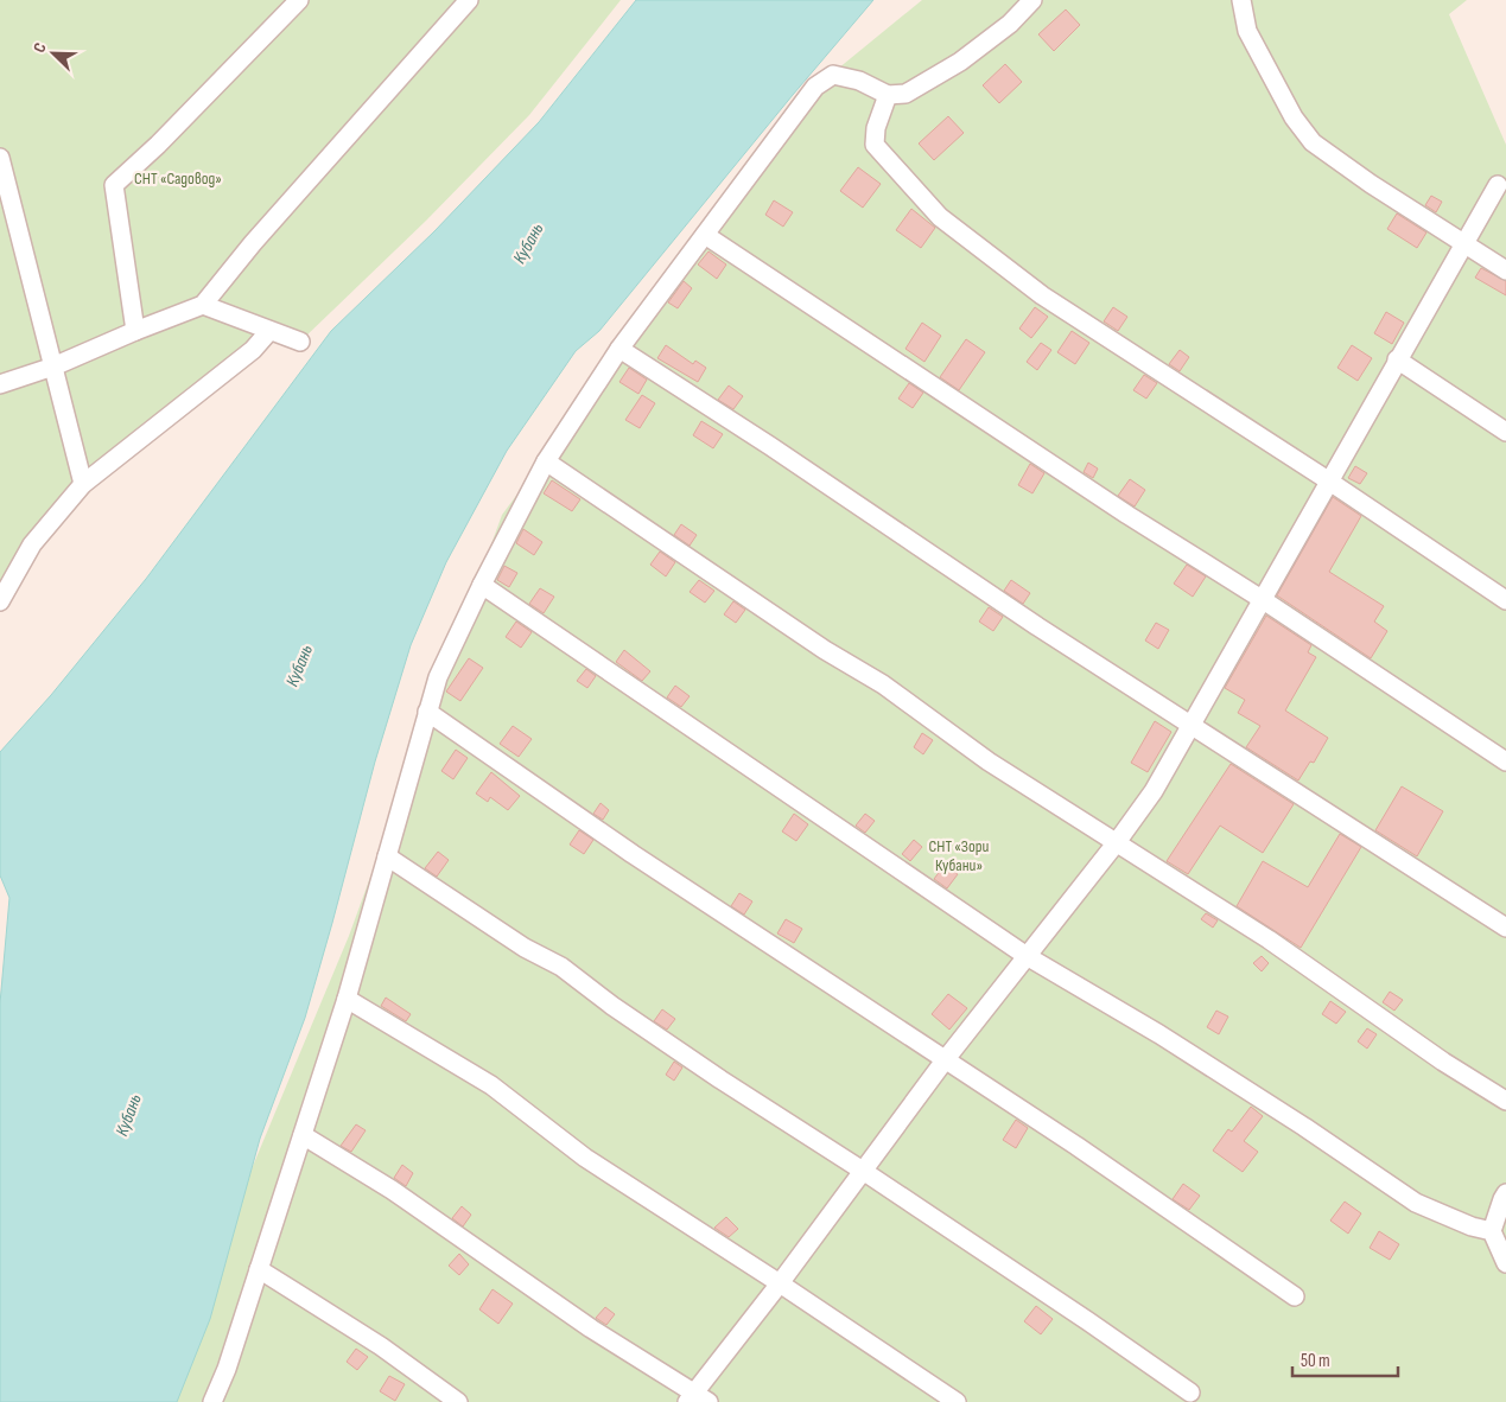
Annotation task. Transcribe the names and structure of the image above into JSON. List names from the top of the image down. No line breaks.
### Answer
{"water":["Кубань"],"parks":["СНТ «Садовод»","СНТ «Зори Кубани»"],"scale_bar":"50 m","north":"top left"}
